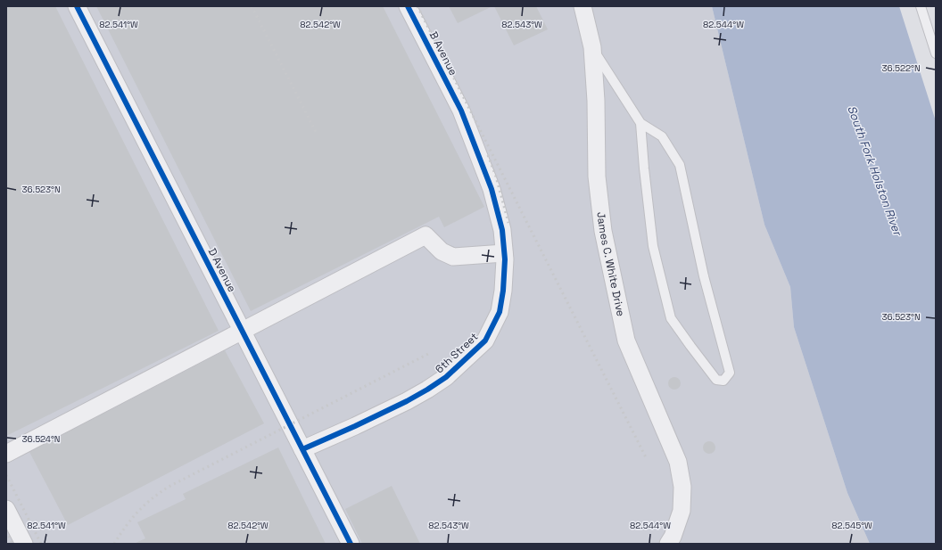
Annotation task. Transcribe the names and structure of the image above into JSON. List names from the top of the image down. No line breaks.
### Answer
{"streets":{"street":["B Avenue","James C. White Drive","D Avenue","6th Street"]},"crossings":[["B Avenue","6th Street"],["D Avenue","6th Street"]],"water":["South Fork Holston River"],"coordinates":["82.541°W","82.542°W","82.543°W","82.544°W","36.522°N","36.523°N","36.524°N","82.545°W"]}
